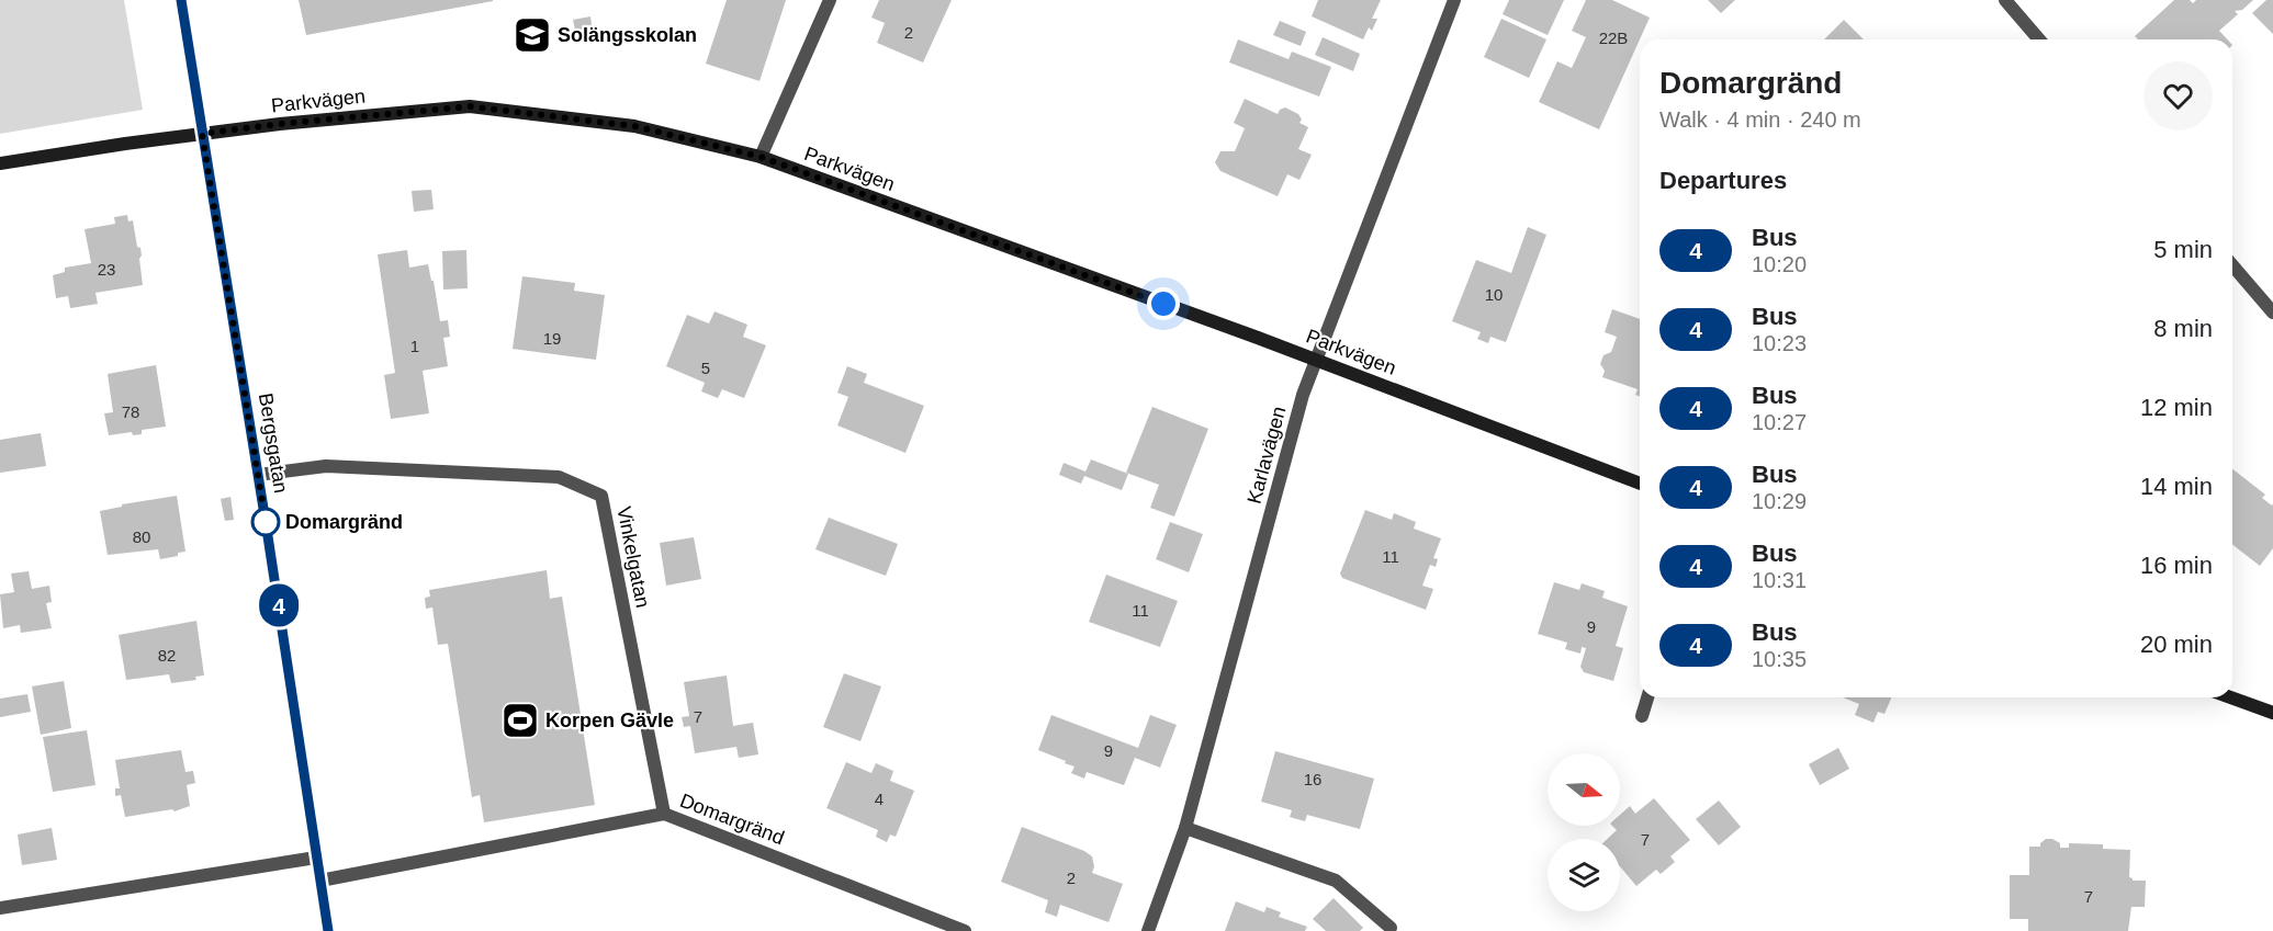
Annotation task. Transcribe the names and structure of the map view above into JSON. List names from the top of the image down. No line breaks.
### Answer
{"streets":{"main road":["Parkvägen"],"street":["Bergsgatan","Karlavägen","Vinkelgatan","Domargränd"]},"crossings":[["Parkvägen","Bergsgatan"],["Parkvägen","Karlavägen"],["Bergsgatan","Vinkelgatan"],["Bergsgatan","Domargränd"],["Vinkelgatan","Domargränd"]],"places":{"school or university":["Solängsskolan"],"other":["Domargränd"],"sports":["Korpen Gävle"]},"lines":["bus line 4"],"house_numbers":["2","22B","23","10","19","1","5","78","80","11","11","9","82","7","9","16","4","7","2","7"],"north":"right","page":{"on_map":"4","heading":[["Domargränd","Walk · 4 min · 240 m"],"Departures"],"list":[{"mark":"4","name":"Bus","note":"10:20","value":"5 min"},{"mark":"4","name":"Bus","note":"10:23","value":"8 min"},{"mark":"4","name":"Bus","note":"10:27","value":"12 min"},{"mark":"4","name":"Bus","note":"10:29","value":"14 min"},{"mark":"4","name":"Bus","note":"10:31","value":"16 min"},{"mark":"4","name":"Bus","note":"10:35","value":"20 min"}]}}
